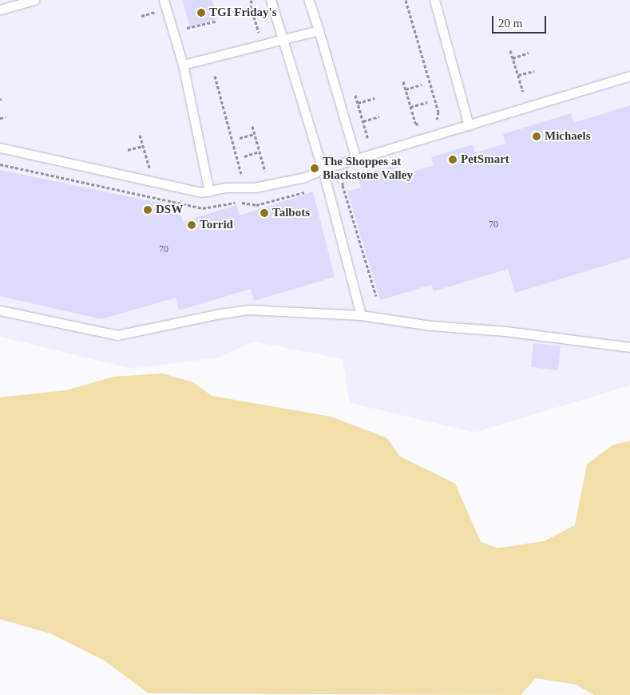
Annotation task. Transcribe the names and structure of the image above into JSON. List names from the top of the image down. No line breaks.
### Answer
{"places":["TGI Friday's","Michaels","PetSmart","The Shoppes at Blackstone Valley","DSW","Talbots","Torrid"],"house_numbers":["70","70"],"scale_bar":"20 m"}
